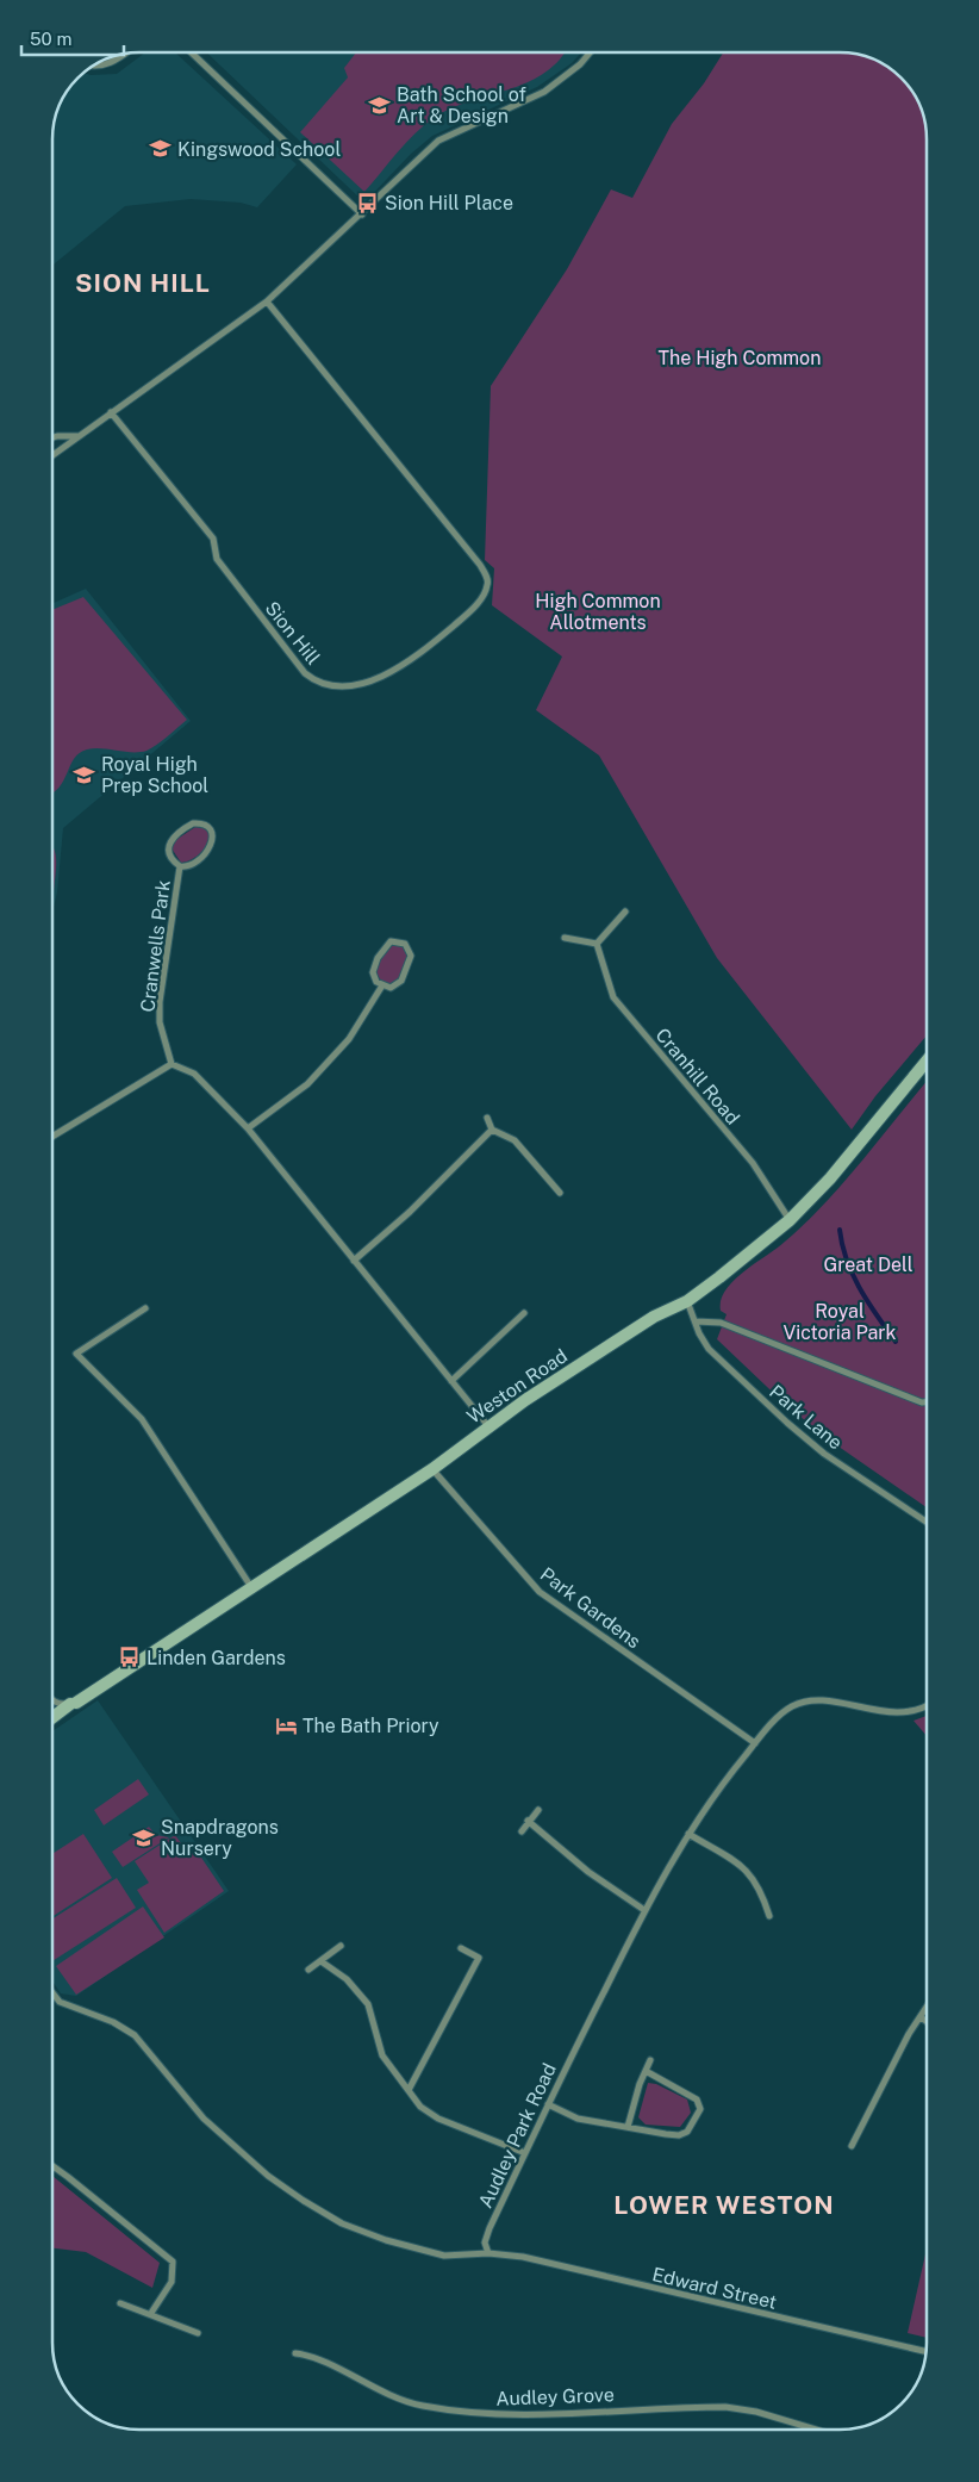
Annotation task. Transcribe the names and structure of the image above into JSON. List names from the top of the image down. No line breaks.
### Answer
{"streets":{"street":["Sion Hill","Cranwells Park","Cranhill Road","Weston Road","Park Lane","Park Gardens","Audley Park Road","Edward Street","Audley Grove"]},"crossings":[["Cranhill Road","Weston Road"],["Weston Road","Park Lane"],["Weston Road","Park Gardens"],["Park Gardens","Audley Park Road"],["Audley Park Road","Edward Street"]],"districts":["SION HILL","LOWER WESTON"],"parks":["The High Common","High Common Allotments","Great Dell","Royal Victoria Park"],"places":{"school or university":["Bath School of Art & Design","Kingswood School","Royal High Prep School","Snapdragons Nursery"],"bus stop":["Sion Hill Place","Linden Gardens"],"hotel":["The Bath Priory"]},"scale_bar":"50 m"}
